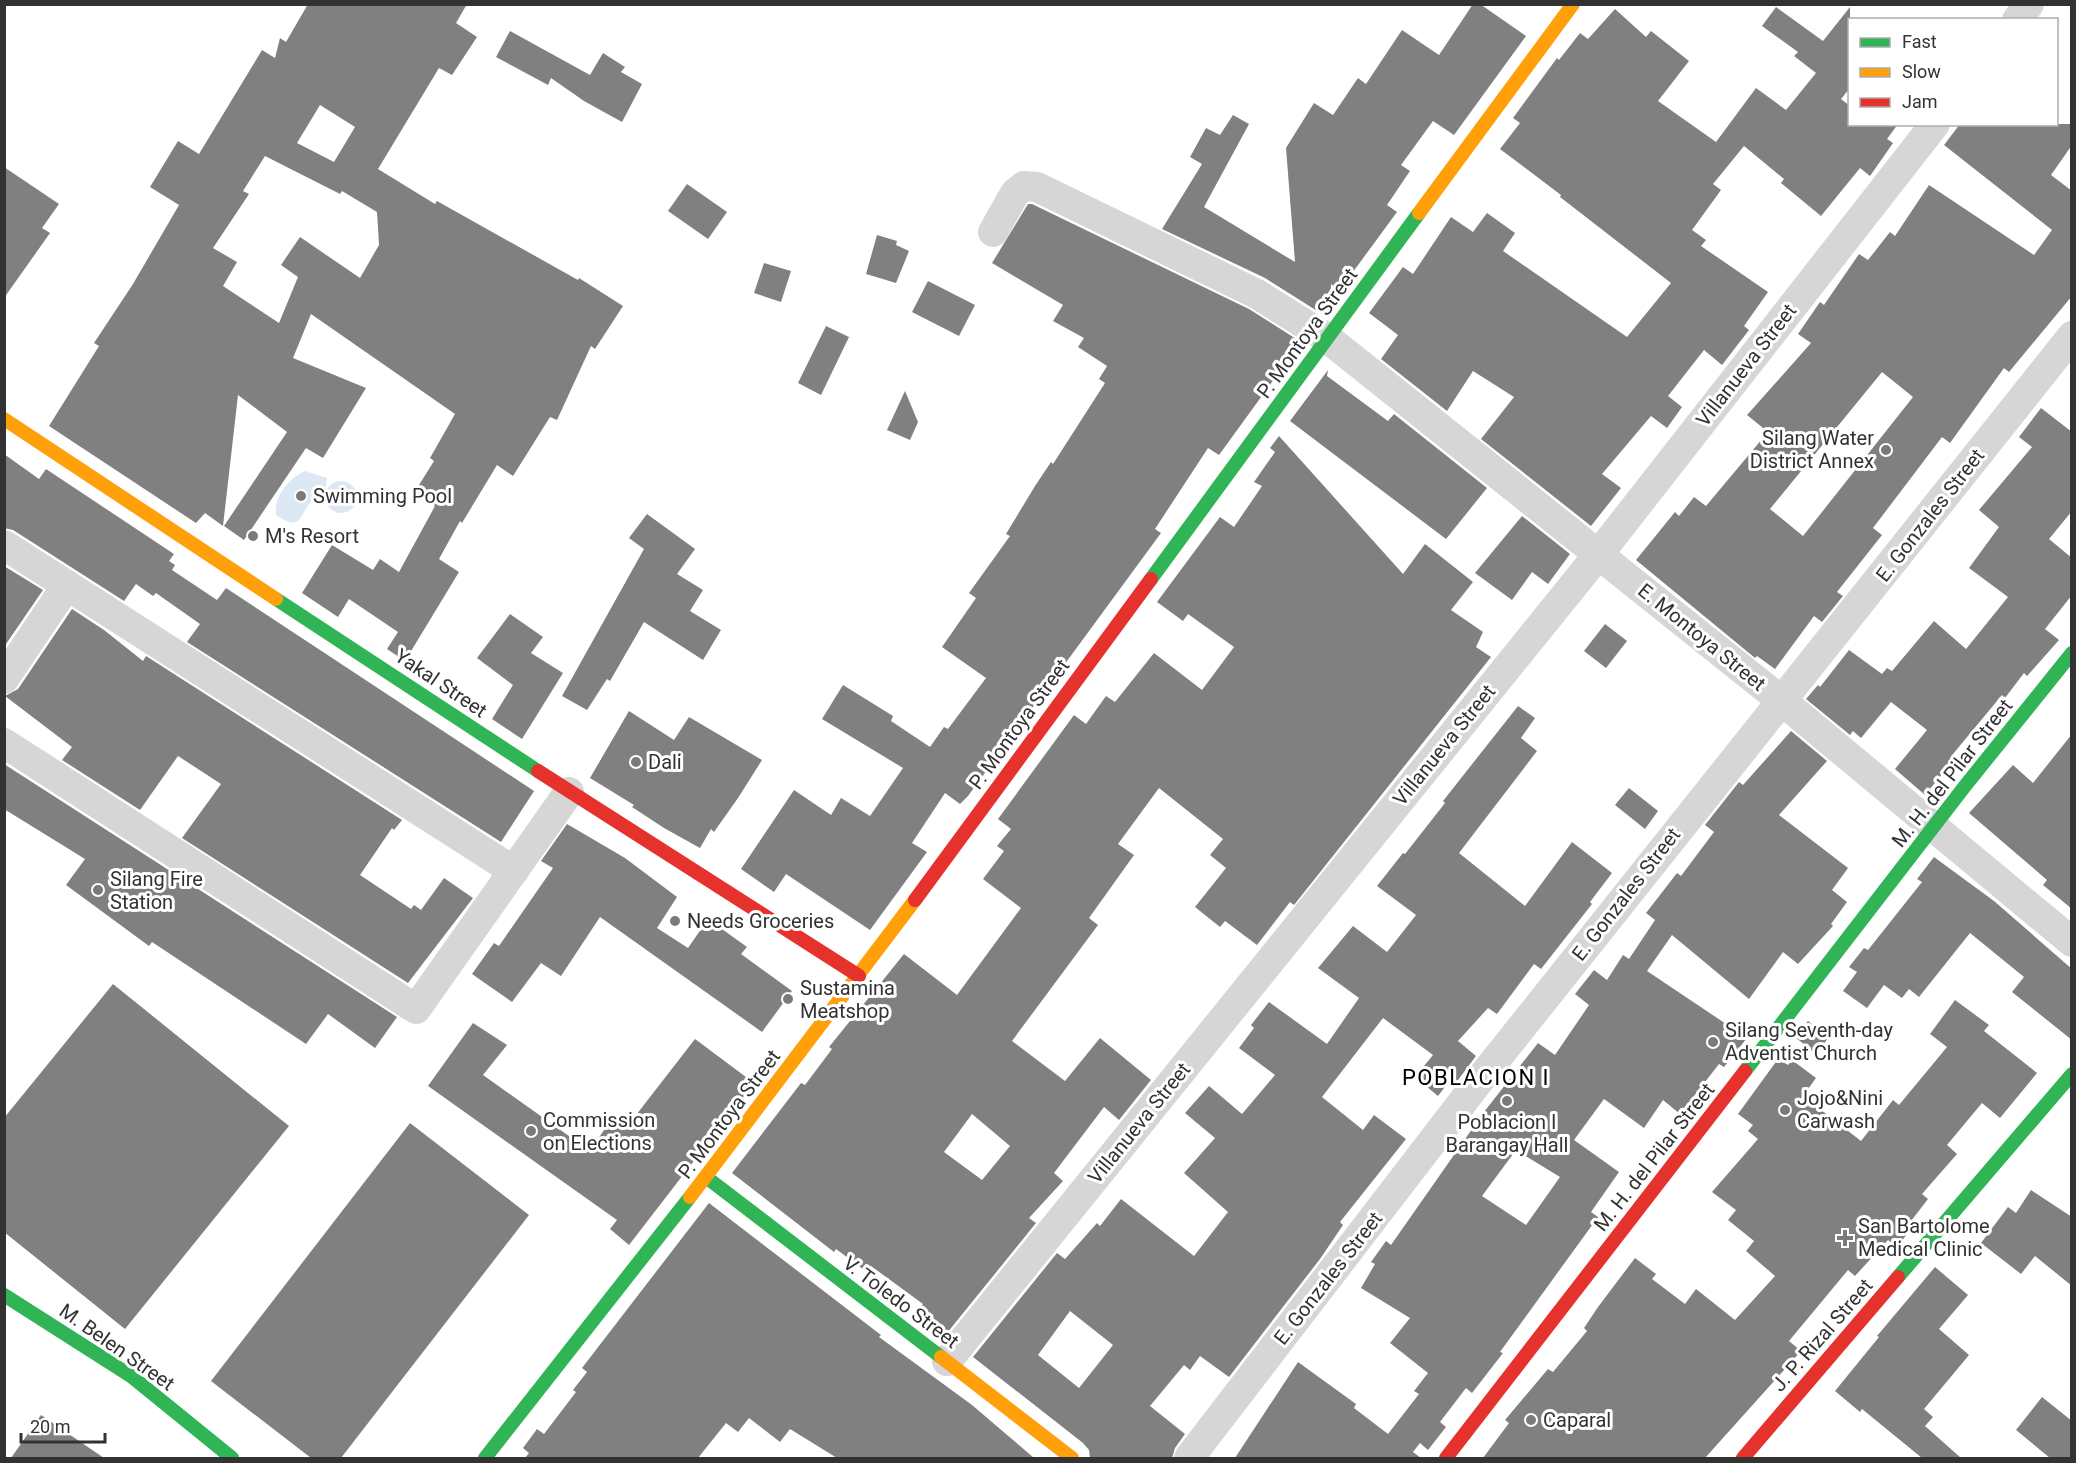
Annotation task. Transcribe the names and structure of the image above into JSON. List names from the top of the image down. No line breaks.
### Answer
{"streets":{"street":["P. Montoya Street","Villanueva Street","E. Gonzales Street","E. Montoya Street","Yakal Street","M. H. del Pilar Street","V. Toledo Street","J. P. Rizal Street","M. Belen Street"]},"crossings":[["P. Montoya Street","E. Montoya Street"],["P. Montoya Street","Yakal Street"],["P. Montoya Street","V. Toledo Street"],["Villanueva Street","E. Montoya Street"],["Villanueva Street","V. Toledo Street"],["E. Gonzales Street","E. Montoya Street"],["E. Montoya Street","M. H. del Pilar Street"]],"districts":["POBLACION I"],"places":{"other":["Silang Water District Annex","Swimming Pool","M's Resort","Dali","Silang Fire Station","Needs Groceries","Sustamina Meatshop","Silang Seventh-day Adventist Church","Poblacion I Barangay Hall","Jojo&Nini Carwash","Commission on Elections","Caparal"],"health":["San Bartolome Medical Clinic"]},"legend":["Fast","Slow","Jam"],"scale_bar":"20 m"}
